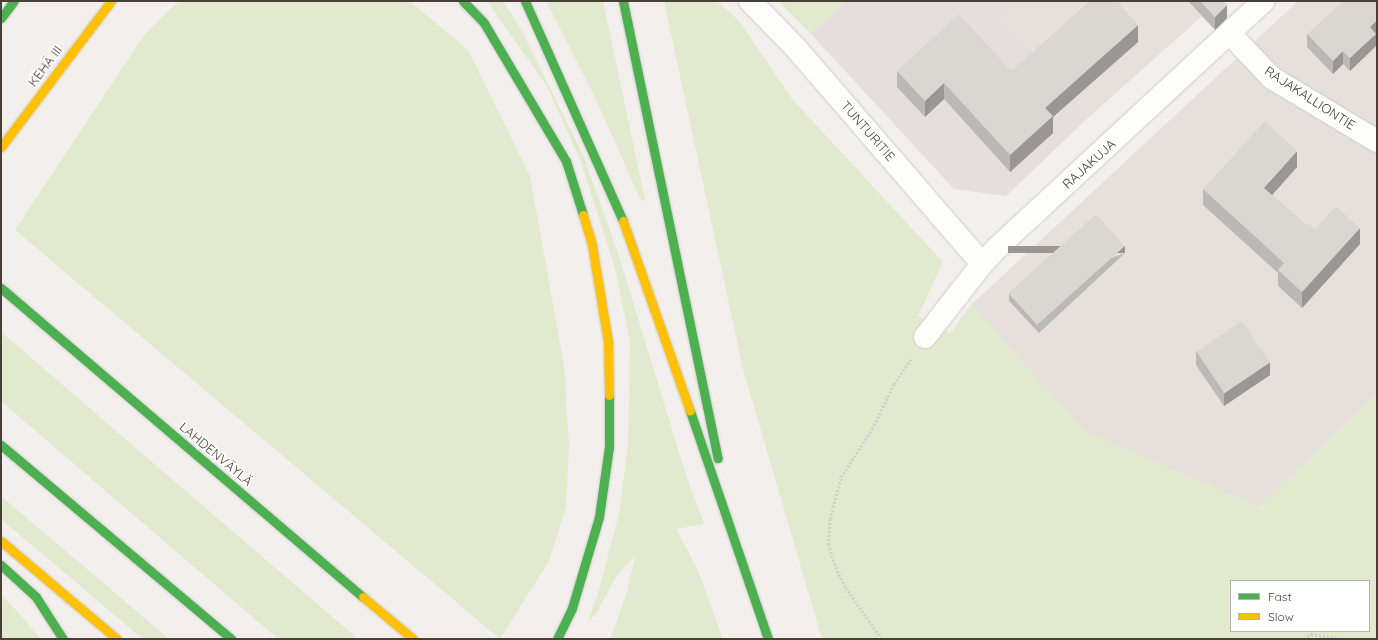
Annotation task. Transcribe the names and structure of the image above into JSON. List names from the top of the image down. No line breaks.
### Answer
{"streets":{"highway":["KEHÄ III","LAHDENVÄYLÄ"],"street":["RAJAKALLIONTIE","TUNTURITIE","RAJAKUJA"]},"crossings":[["RAJAKALLIONTIE","RAJAKUJA"],["TUNTURITIE","RAJAKUJA"]],"legend":["Fast","Slow"]}
